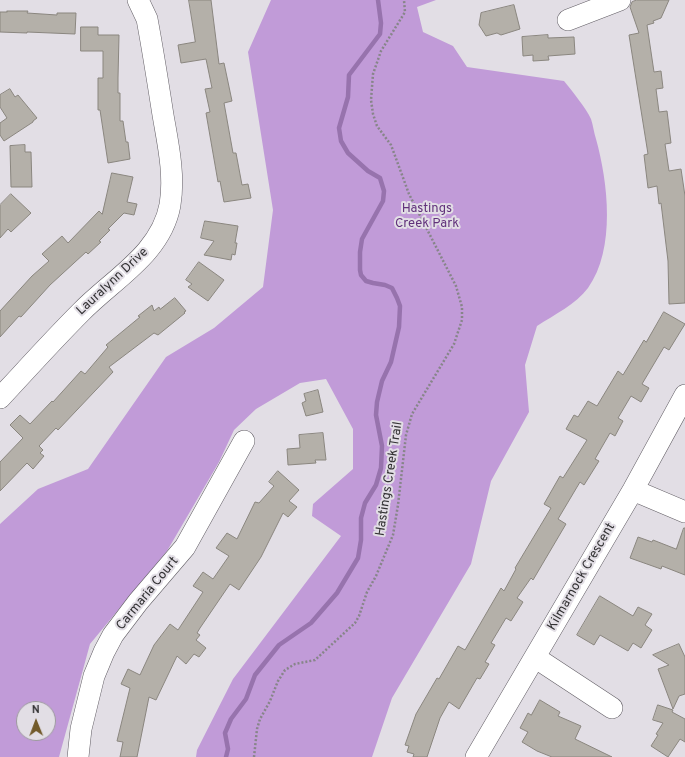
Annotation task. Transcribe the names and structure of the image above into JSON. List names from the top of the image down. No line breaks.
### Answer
{"streets":{"street":["Lauralynn Drive","Kilmarnock Crescent","Carmaria Court"],"path":["Hastings Creek Trail"]},"parks":["Hastings Creek Park"],"north":"top"}
